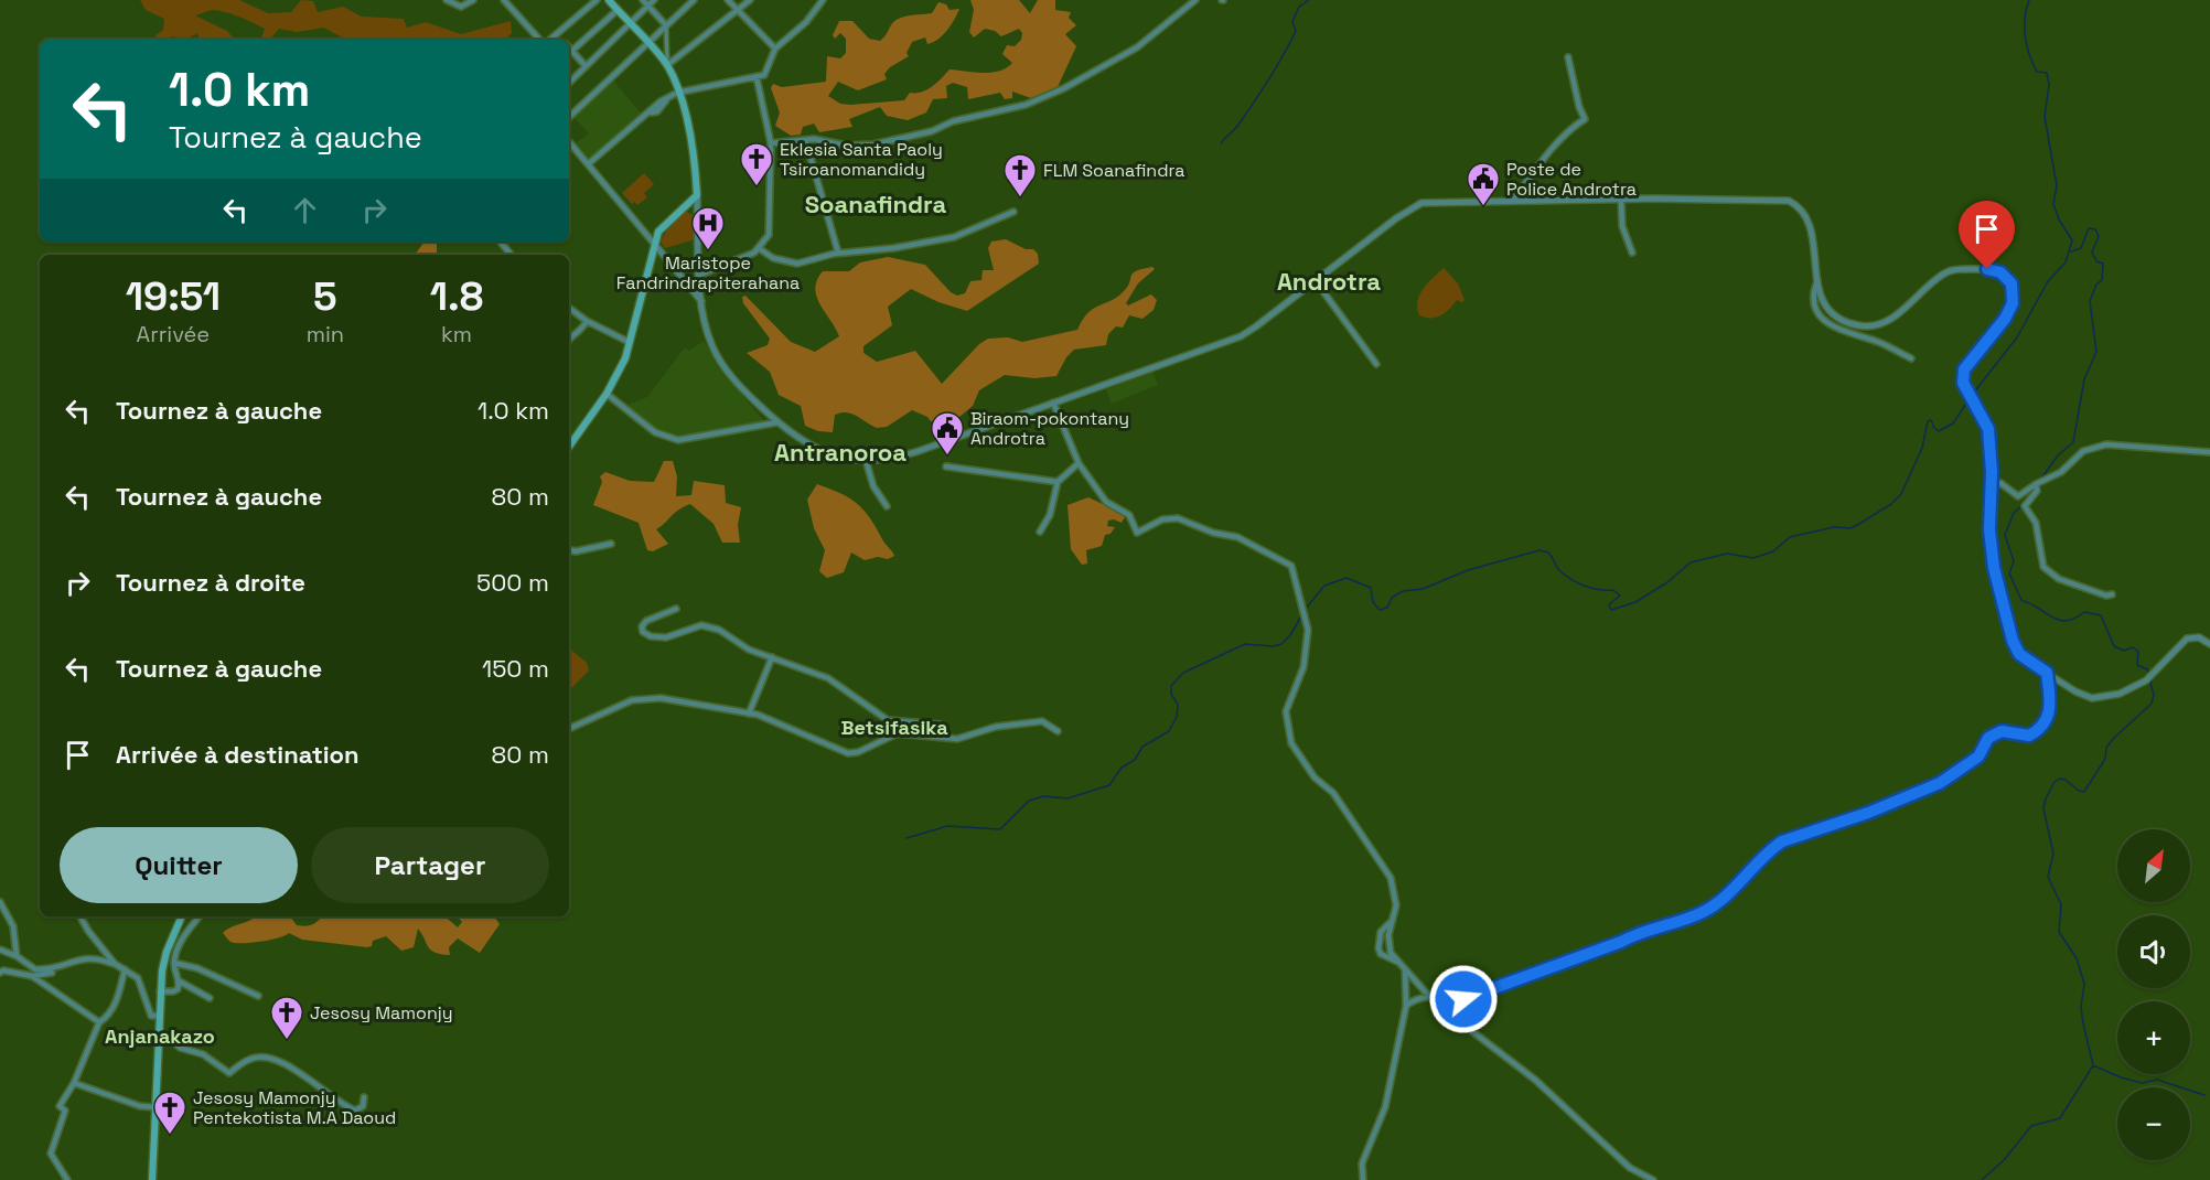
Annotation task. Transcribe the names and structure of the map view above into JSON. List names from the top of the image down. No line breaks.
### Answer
{"districts":["Soanafindra","Androtra","Antranoroa","Betsifasika","Anjanakazo"],"places":{"church":["Eklesia Santa Paoly Tsiroanomandidy","FLM Soanafindra","Jesosy Mamonjy","Jesosy Mamonjy Pentekotista M.A Daoud"],"public building":["Poste de Police Androtra","Biraom-pokontany Androtra"],"hospital":["Maristope Fandrindrapiterahana"]},"north":"top right","page":{"turn":["1.0 km","Tournez à gauche"],"eta":["19:51","Arrivée","5","min","1.8","km"],"list":[{"name":"Tournez à gauche","value":"1.0 km"},{"name":"Tournez à gauche","value":"80 m"},{"name":"Tournez à droite","value":"500 m"},{"name":"Tournez à gauche","value":"150 m"},{"name":"Arrivée à destination","value":"80 m"}],"buttons":["Quitter","Partager"],"map_buttons":["+","−"]}}
